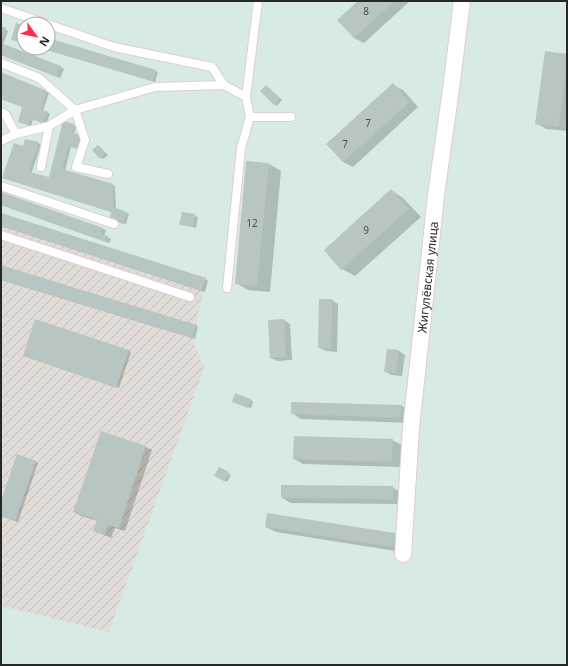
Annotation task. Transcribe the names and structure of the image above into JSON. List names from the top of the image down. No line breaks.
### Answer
{"streets":{"street":["Жигулёвская улица"]},"house_numbers":["8","7","7","12","9"],"north":"bottom right"}
